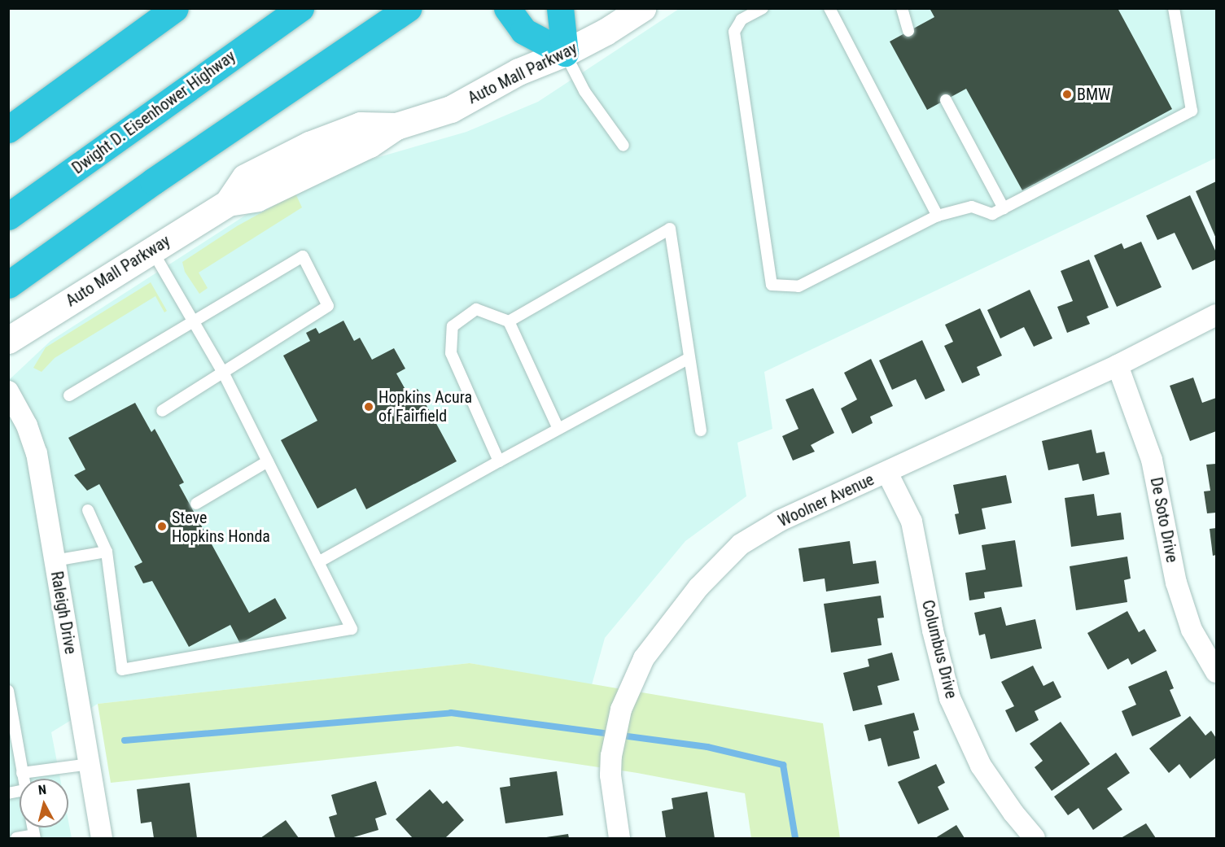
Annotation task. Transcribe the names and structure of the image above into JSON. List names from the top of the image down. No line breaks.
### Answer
{"streets":{"highway":["Dwight D. Eisenhower Highway"],"street":["Auto Mall Parkway","Woolner Avenue","De Soto Drive","Raleigh Drive","Columbus Drive"]},"crossings":[["Woolner Avenue","De Soto Drive"],["Woolner Avenue","Columbus Drive"]],"places":["BMW","Hopkins Acura of Fairfield","Steve Hopkins Honda"],"north":"top"}
